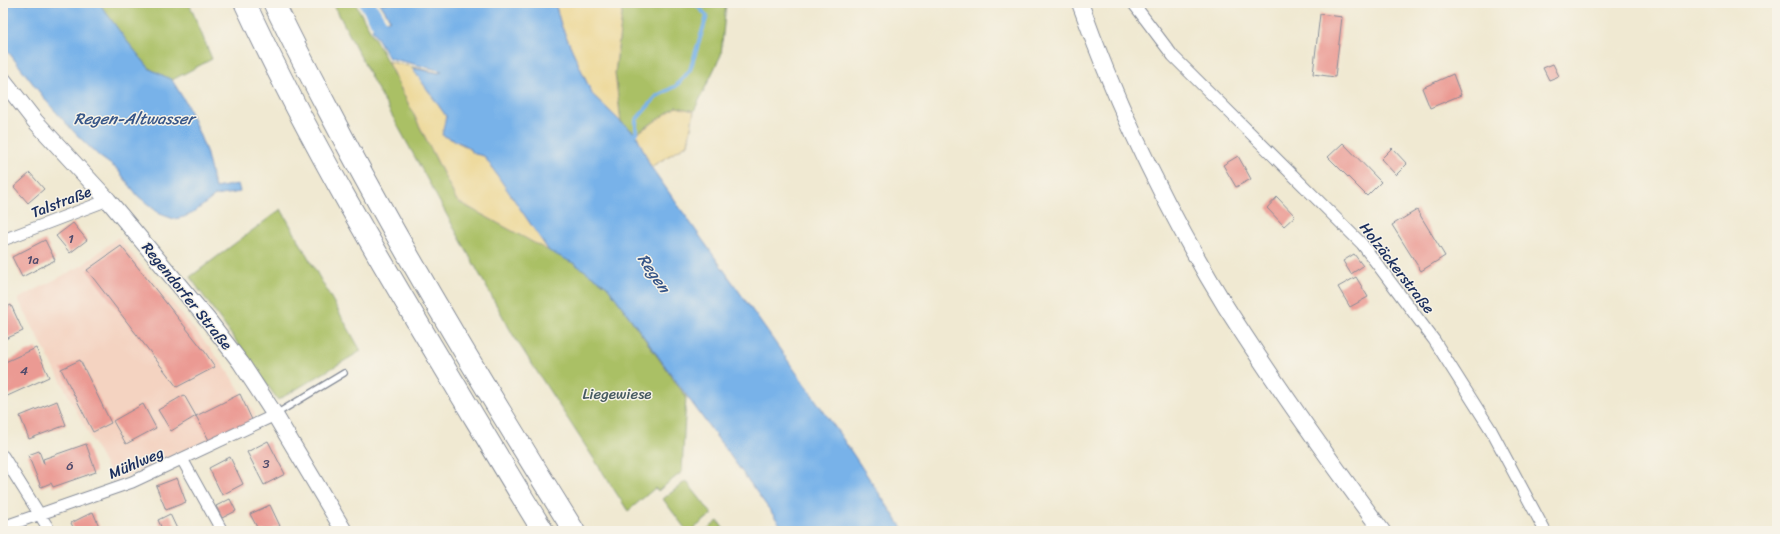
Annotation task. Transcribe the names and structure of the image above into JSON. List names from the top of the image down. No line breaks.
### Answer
{"streets":{"main road":["Regendorfer Straße"],"street":["Talstraße","Holzäckerstraße","Mühlweg"]},"crossings":[["Talstraße","Regendorfer Straße"],["Regendorfer Straße","Mühlweg"]],"water":["Regen-Altwasser","Regen"],"parks":["Liegewiese"],"house_numbers":["1","1a","4","3","6"]}
